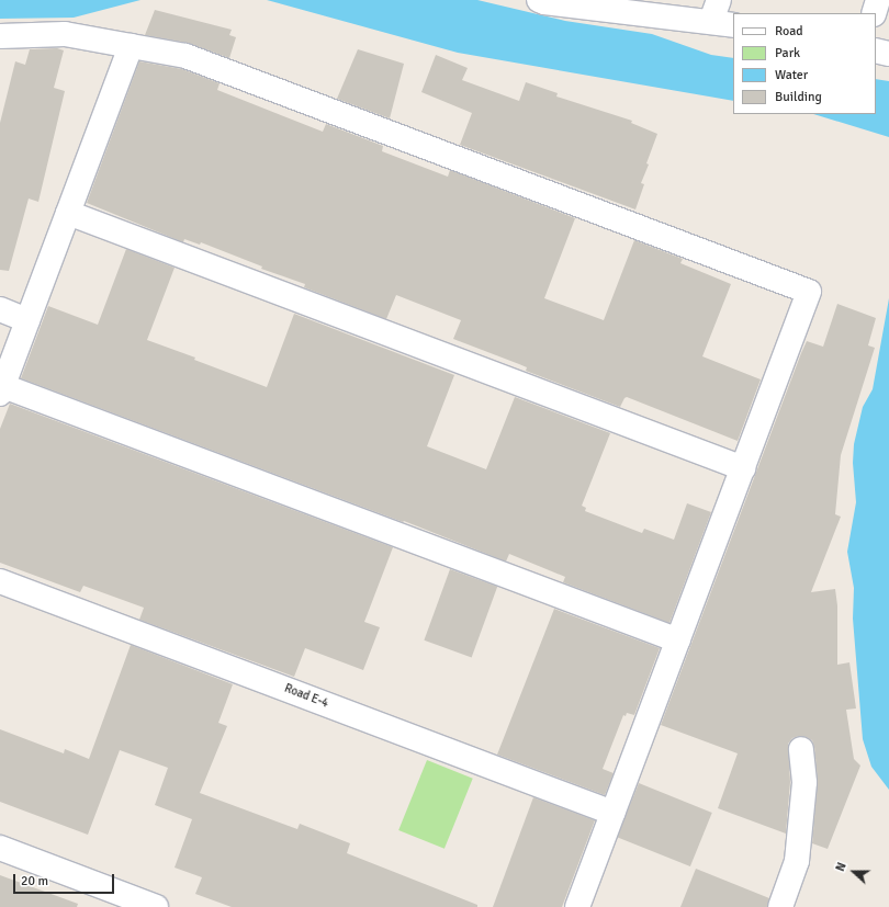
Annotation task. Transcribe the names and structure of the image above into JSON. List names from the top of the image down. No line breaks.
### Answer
{"streets":{"street":["Road E-4"]},"legend":["Road","Park","Water","Building"],"scale_bar":"20 m","north":"left"}
